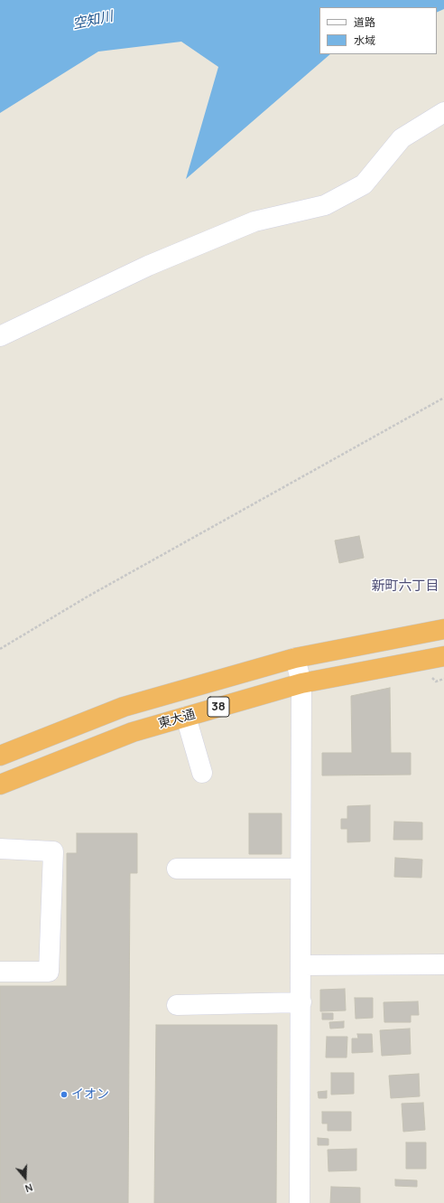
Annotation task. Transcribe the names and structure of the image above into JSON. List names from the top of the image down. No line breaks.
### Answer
{"streets":{"highway":["38","東大通"]},"districts":["新町六丁目"],"water":["空知川"],"places":["イオン"],"legend":["道路","水域"],"north":"bottom"}
